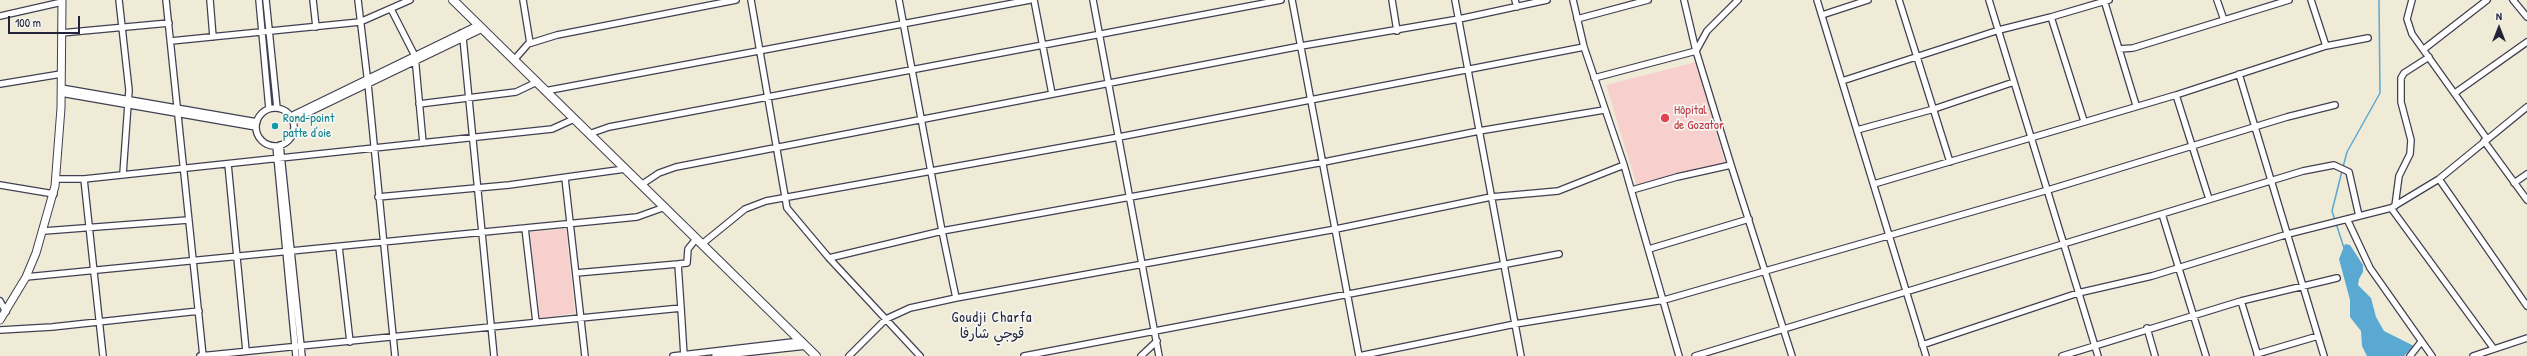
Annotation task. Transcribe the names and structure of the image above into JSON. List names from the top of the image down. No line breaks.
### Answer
{"districts":["Goudji Charfa قوجي شارفا"],"places":["Hôpital de Gozator","Rond-point patte d'oie"],"scale_bar":"100 m","north":"top"}
